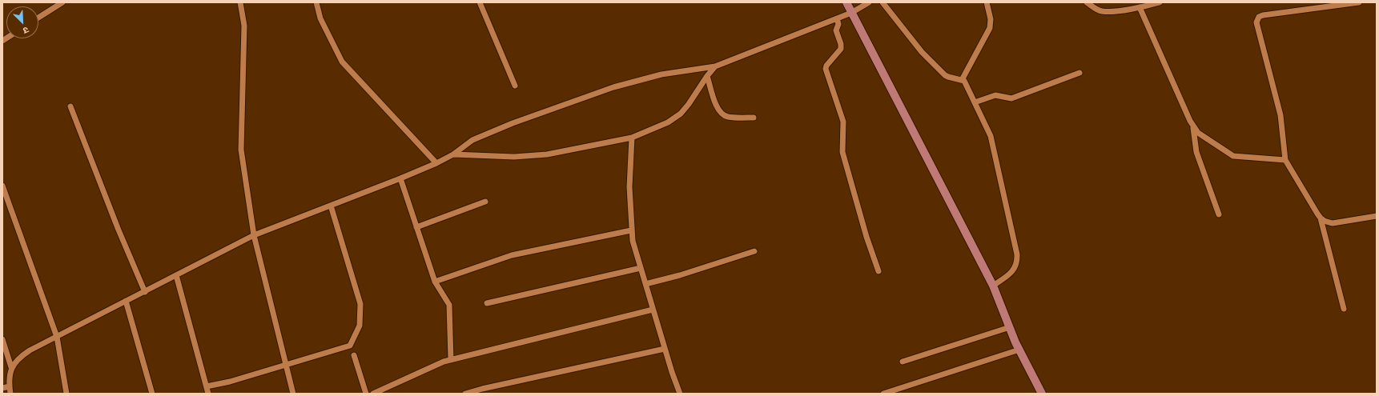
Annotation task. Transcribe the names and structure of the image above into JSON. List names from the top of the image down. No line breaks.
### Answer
{"north":"bottom right"}
